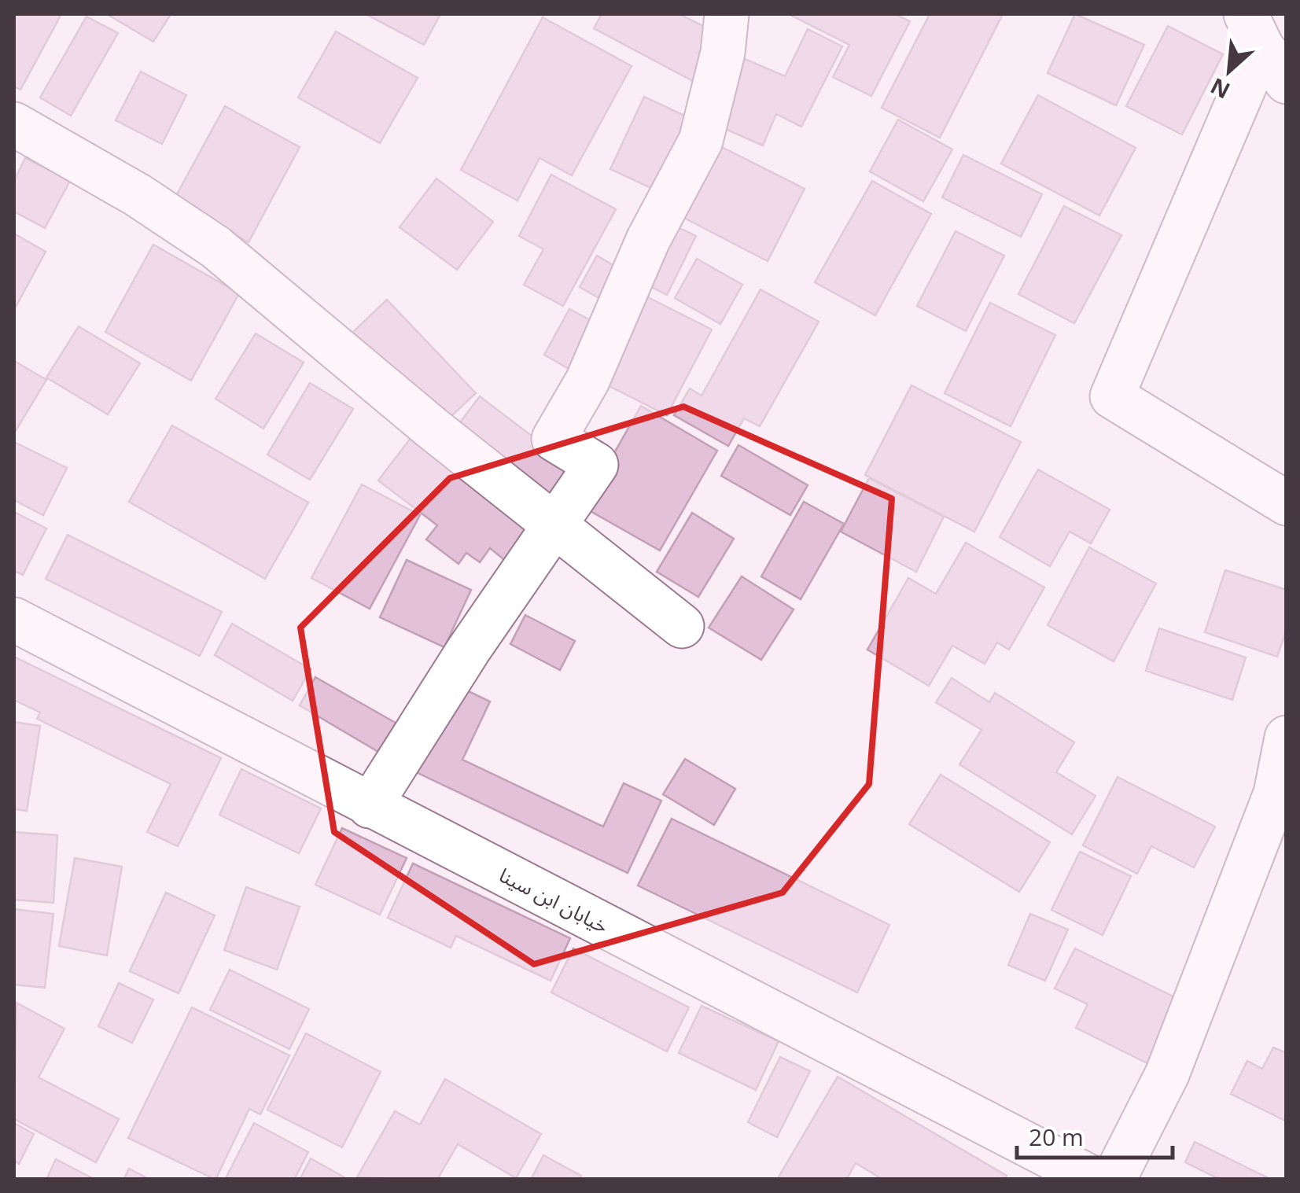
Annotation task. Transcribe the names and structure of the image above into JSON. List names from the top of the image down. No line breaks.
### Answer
{"streets":{"street":["خیابان ابن سینا"]},"scale_bar":"20 m","north":"bottom left"}
